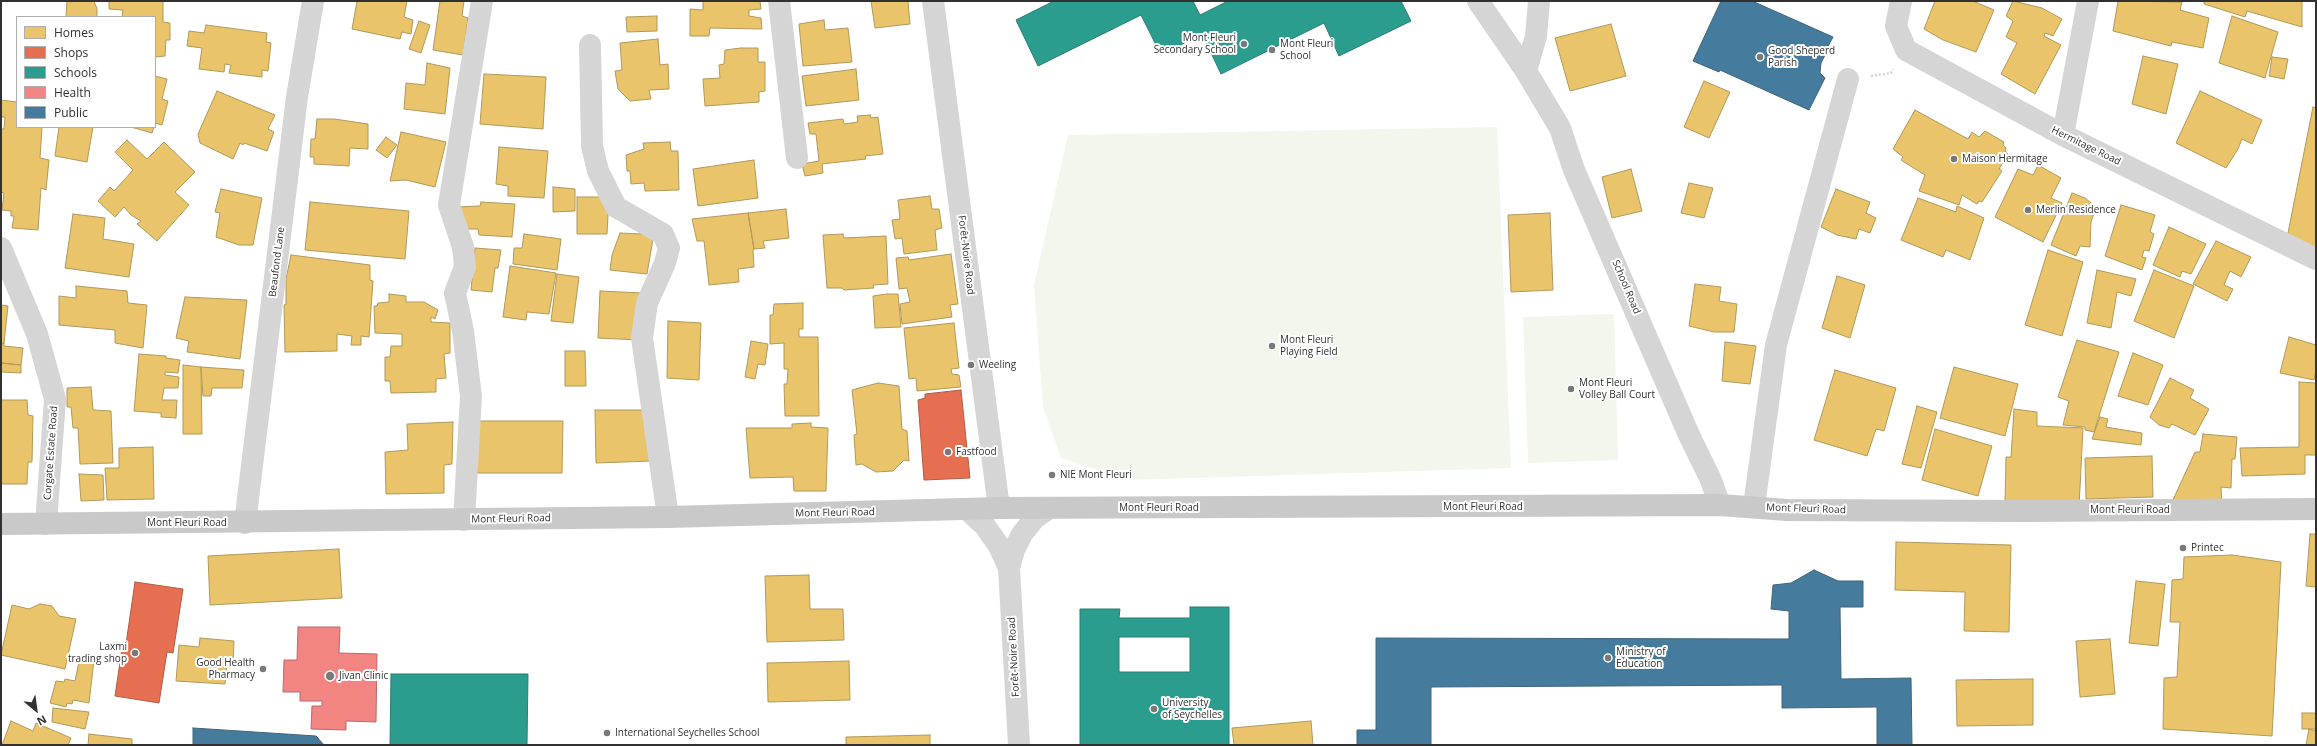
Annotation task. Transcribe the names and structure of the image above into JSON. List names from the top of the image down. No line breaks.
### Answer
{"streets":{"main road":["Mont Fleuri Road"],"street":["Hermitage Road","Forêt-Noire Road","Beaufond Lane","School Road","Corgate Estate Road"]},"crossings":[["Forêt-Noire Road","Mont Fleuri Road"],["Beaufond Lane","Mont Fleuri Road"],["School Road","Mont Fleuri Road"],["Corgate Estate Road","Mont Fleuri Road"]],"places":["Mont Fleuri Secondary School","Mont Fleuri School","Good Sheperd Parish","Maison Hermitage","Merlin Residence","Mont Fleuri Playing Field","Weeling","Mont Fleuri Volley Ball Court","Fastfood","NIE Mont Fleuri","Printec","Laxmi trading shop","Ministry of Education","Good Health Pharmacy","Jivan Clinic","University of Seychelles","International Seychelles School"],"legend":["Homes","Shops","Schools","Health","Public"],"north":"bottom right"}
